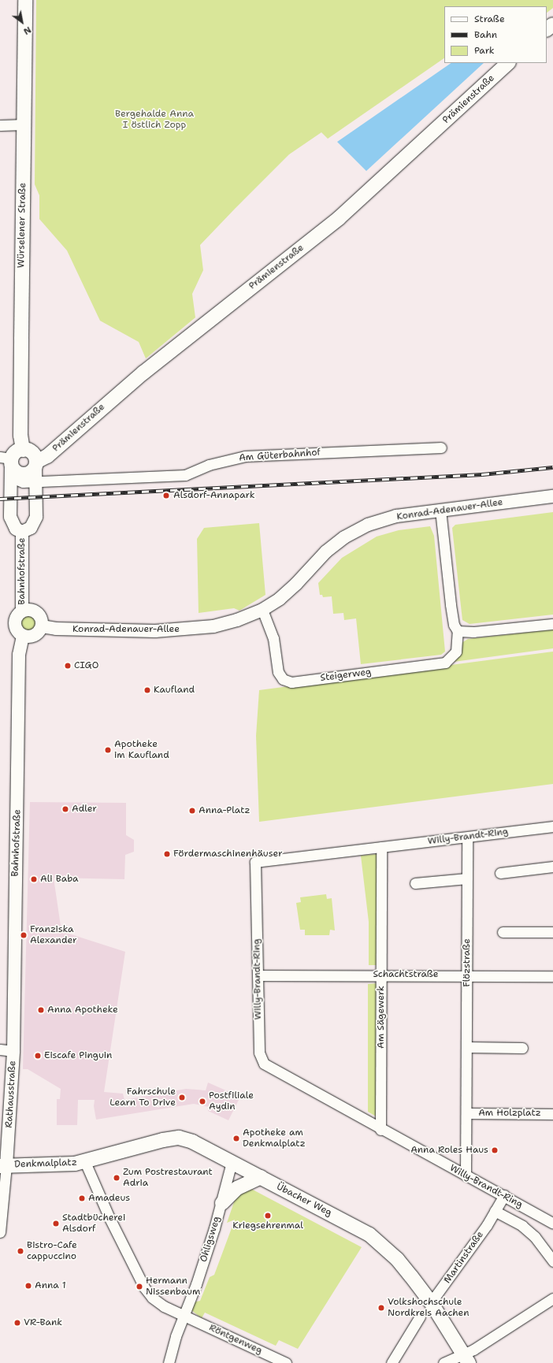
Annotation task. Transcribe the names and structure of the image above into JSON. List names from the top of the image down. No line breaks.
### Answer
{"streets":{"main road":["Prämienstraße","Würselener Straße","Denkmalplatz","Übacher Weg"],"street":["Am Güterbahnhof","Konrad-Adenauer-Allee","Bahnhofstraße","Steigerweg","Willy-Brandt-Ring","Flözstraße","Schachtstraße","Am Sägewerk","Rathausstraße","Am Holzplatz","Ohligsweg","Martinstraße","Röntgenweg"]},"crossings":[["Prämienstraße","Würselener Straße"],["Prämienstraße","Am Güterbahnhof"],["Prämienstraße","Bahnhofstraße"],["Würselener Straße","Am Güterbahnhof"],["Würselener Straße","Bahnhofstraße"],["Am Güterbahnhof","Bahnhofstraße"],["Konrad-Adenauer-Allee","Bahnhofstraße"],["Konrad-Adenauer-Allee","Steigerweg"],["Bahnhofstraße","Rathausstraße"],["Willy-Brandt-Ring","Flözstraße"],["Willy-Brandt-Ring","Schachtstraße"],["Willy-Brandt-Ring","Am Sägewerk"],["Willy-Brandt-Ring","Martinstraße"],["Flözstraße","Schachtstraße"],["Flözstraße","Am Holzplatz"],["Schachtstraße","Am Sägewerk"],["Rathausstraße","Denkmalplatz"],["Denkmalplatz","Übacher Weg"],["Denkmalplatz","Röntgenweg"],["Übacher Weg","Ohligsweg"],["Übacher Weg","Martinstraße"],["Übacher Weg","Röntgenweg"],["Ohligsweg","Röntgenweg"]],"parks":["Bergehalde Anna I östlich Zopp"],"places":["Alsdorf-Annapark","CIGO","Kaufland","Apotheke im Kaufland","Adler","Anna-Platz","Fördermaschinenhäuser","Ali Baba","Franziska Alexander","Anna Apotheke","Eiscafe Pinguin","Fahrschule Learn To Drive","Postfiliale Aydin","Apotheke am Denkmalplatz","Anna Roles Haus","Zum Postrestaurant Adria","Amadeus","Kriegsehrenmal","Stadtbücherei Alsdorf","Bistro-Cafe cappuccino","Anna 1","Hermann Nissenbaum","Volkshochschule Nordkreis Aachen","VR-Bank"],"legend":["Straße","Bahn","Park"],"north":"bottom right"}
